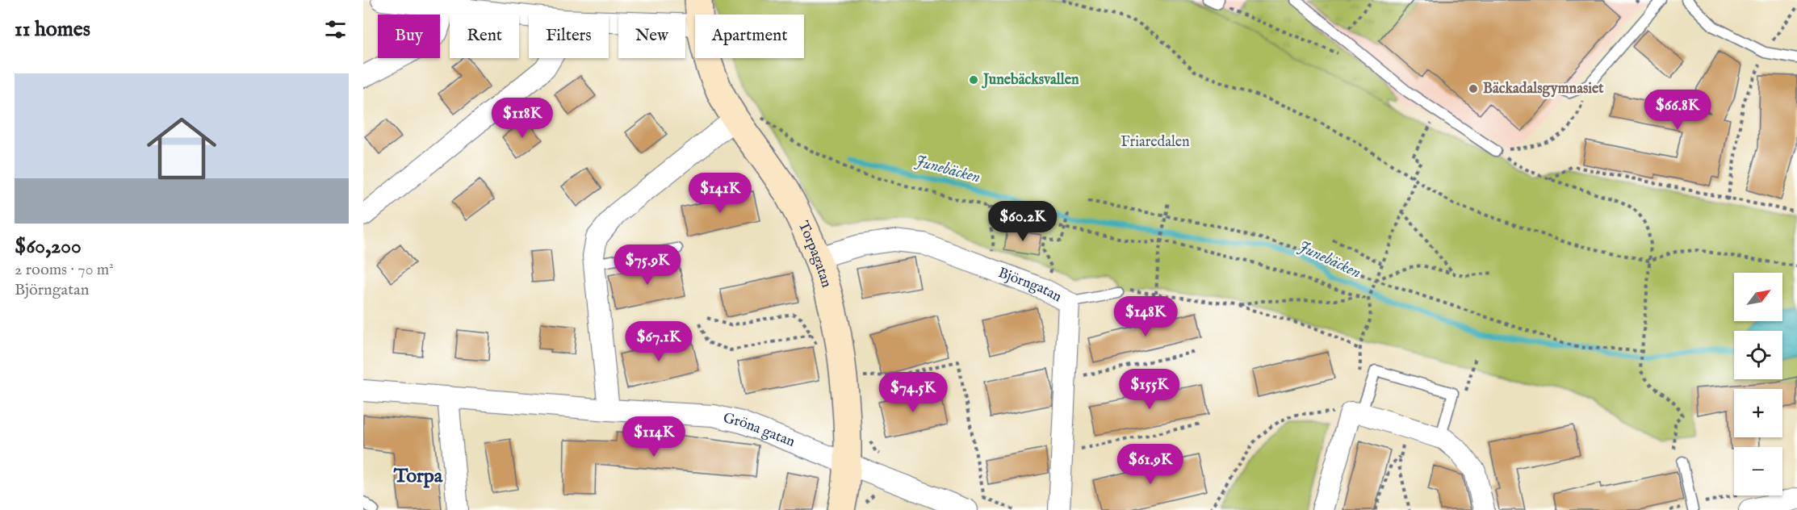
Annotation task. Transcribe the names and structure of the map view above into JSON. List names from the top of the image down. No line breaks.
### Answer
{"streets":{"street":["Torpagatan","Björngatan","Gröna gatan"]},"crossings":[["Torpagatan","Björngatan"],["Torpagatan","Gröna gatan"]],"districts":["Torpa"],"water":["Junebäcken"],"parks":["Friaredalen"],"places":["Junebäcksvallen","Bäckadalsgymnasiet"],"north":"top right","page":{"heading":"11 homes","chip":["Buy","Rent","Filters","New","Apartment"],"list":[{"name":"$60,200","note":"2 rooms · 70 m² · Björngatan"}],"price":["$66.8K","$118K","$141K","$60.2K","$75.9K","$148K","$67.1K","$155K","$74.5K","$114K","$61.9K"],"map_buttons":["+","−"]}}
